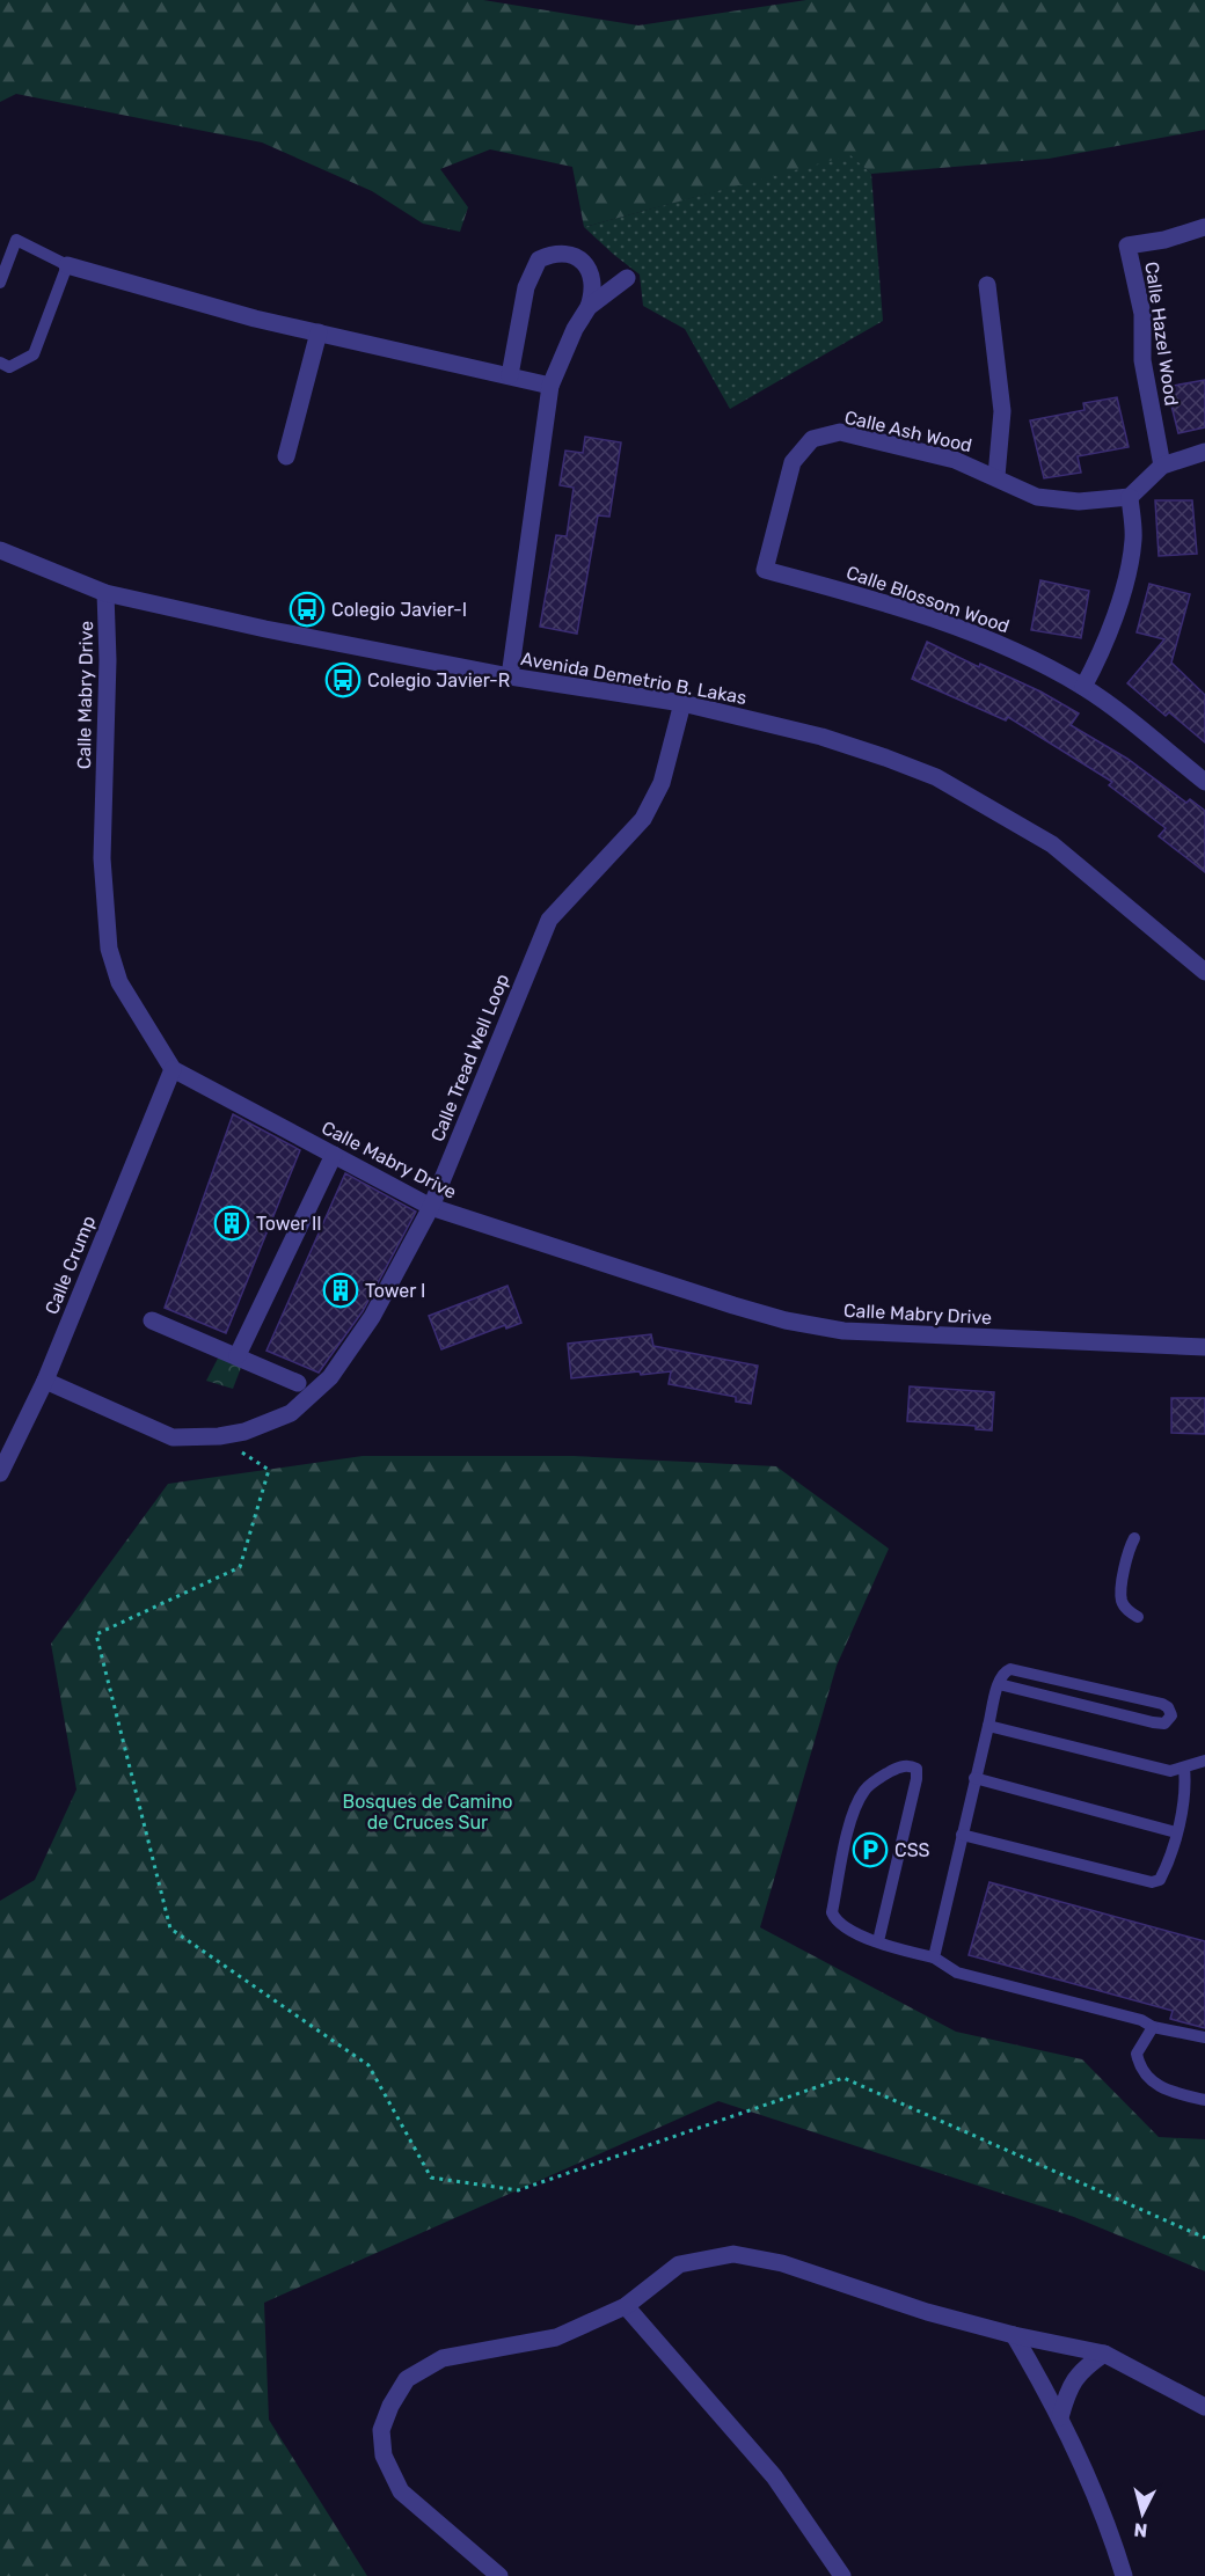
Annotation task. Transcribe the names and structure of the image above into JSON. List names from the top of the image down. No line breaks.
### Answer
{"streets":{"street":["Calle Hazel Wood","Calle Ash Wood","Calle Blossom Wood","Avenida Demetrio B. Lakas","Calle Mabry Drive","Calle Tread Well Loop","Calle Crump"]},"crossings":[["Calle Ash Wood","Calle Blossom Wood"],["Avenida Demetrio B. Lakas","Calle Mabry Drive"],["Avenida Demetrio B. Lakas","Calle Tread Well Loop"],["Calle Mabry Drive","Calle Tread Well Loop"],["Calle Mabry Drive","Calle Crump"],["Calle Tread Well Loop","Calle Crump"]],"parks":["Bosques de Camino de Cruces Sur"],"places":{"bus stop":["Colegio Javier-I","Colegio Javier-R"],"building":["Tower II","Tower I"],"parking":["CSS"]},"north":"bottom"}
